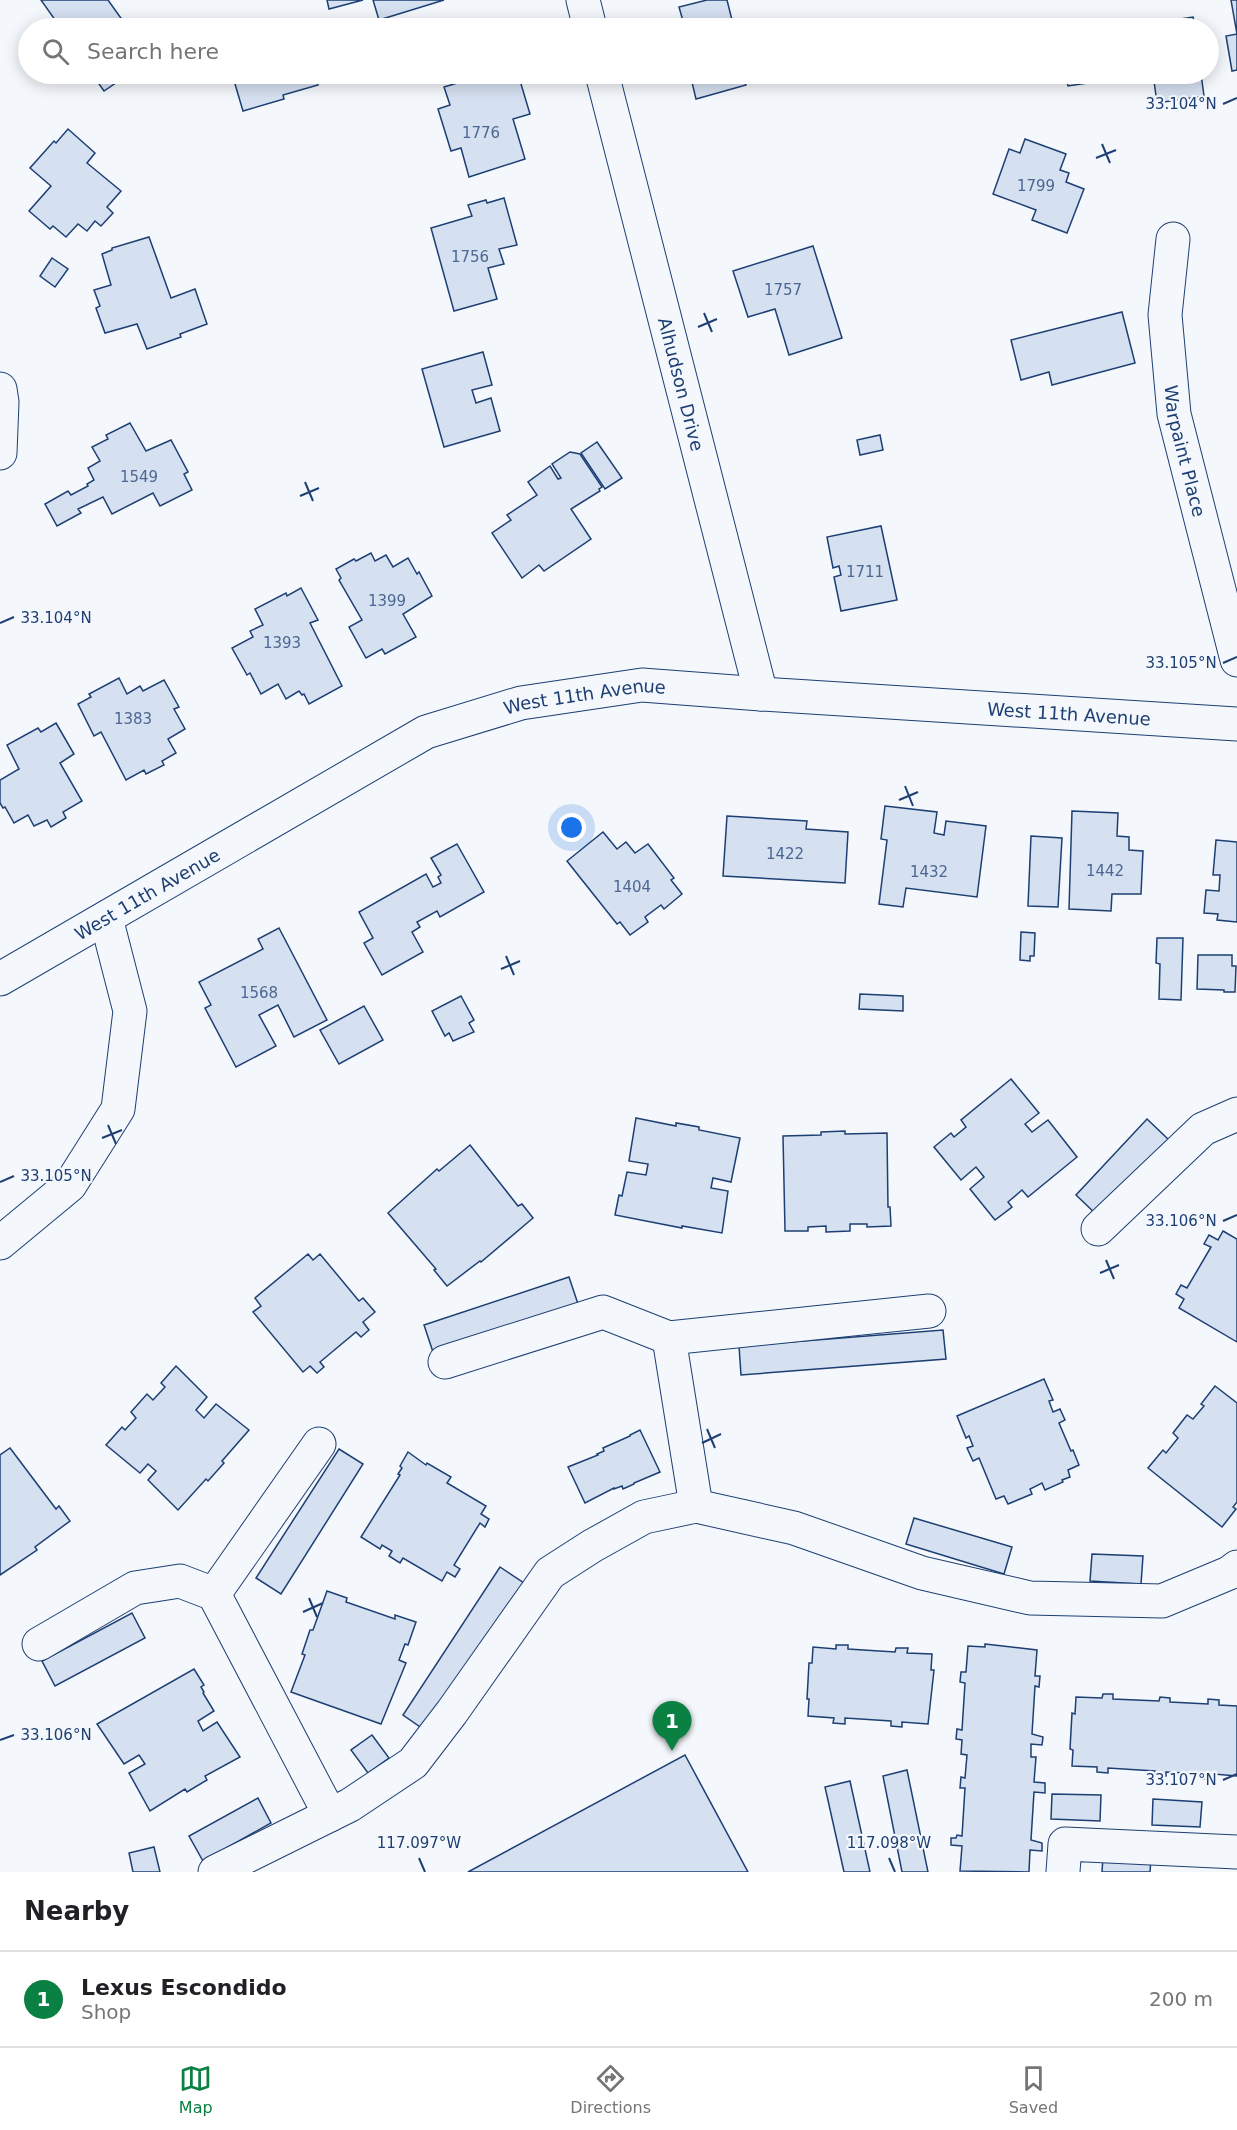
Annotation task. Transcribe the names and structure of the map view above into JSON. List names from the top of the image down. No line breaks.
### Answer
{"streets":{"street":["Alhudson Drive","Warpaint Place","West 11th Avenue"]},"crossings":[["Alhudson Drive","West 11th Avenue"]],"house_numbers":["1776","1799","1756","1757","1549","1711","1399","1393","1383","1422","1442","1432","1404","1568"],"page":{"search":"Search here","pins":"1","heading":"Nearby","list":[{"mark":"1","name":"Lexus Escondido","note":"Shop","value":"200 m"}],"nav":["Map","Directions","Saved"]},"coordinates":["33.104°N","33.105°N","33.106°N","33.107°N","117.097°W","117.098°W"]}
